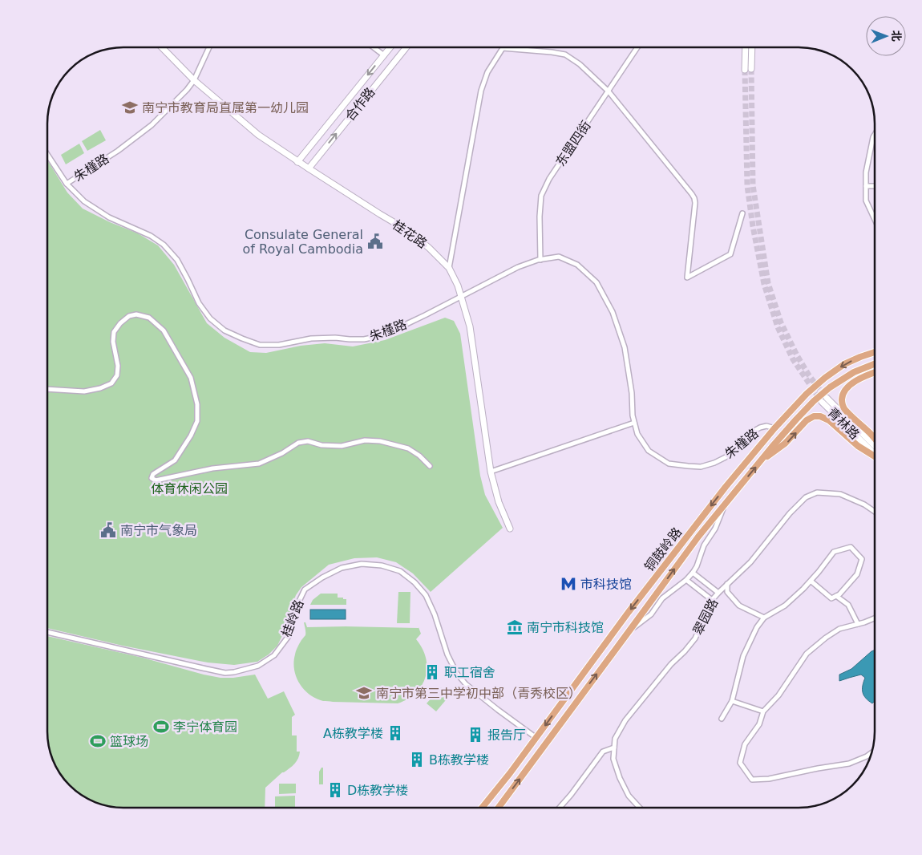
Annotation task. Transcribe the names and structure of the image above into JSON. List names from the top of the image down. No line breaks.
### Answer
{"streets":{"main road":["铜鼓岭路"],"street":["合作路","东盟四街","朱槿路","桂花路","青林路","翠园路","桂岭路"]},"crossings":[["合作路","桂花路"],["东盟四街","朱槿路"],["朱槿路","桂花路"],["朱槿路","铜鼓岭路"],["铜鼓岭路","桂岭路"]],"parks":["体育休闲公园"],"places":{"school or university":["南宁市教育局直属第一幼儿园","南宁市第三中学初中部（青秀校区）"],"public building":["Consulate General of Royal Cambodia","南宁市气象局"],"metro station":["市科技馆"],"museum":["南宁市科技馆"],"building":["职工宿舍","A栋教学楼","报告厅","B栋教学楼","D栋教学楼"],"sports":["李宁体育园","篮球场"]},"north":"right"}
